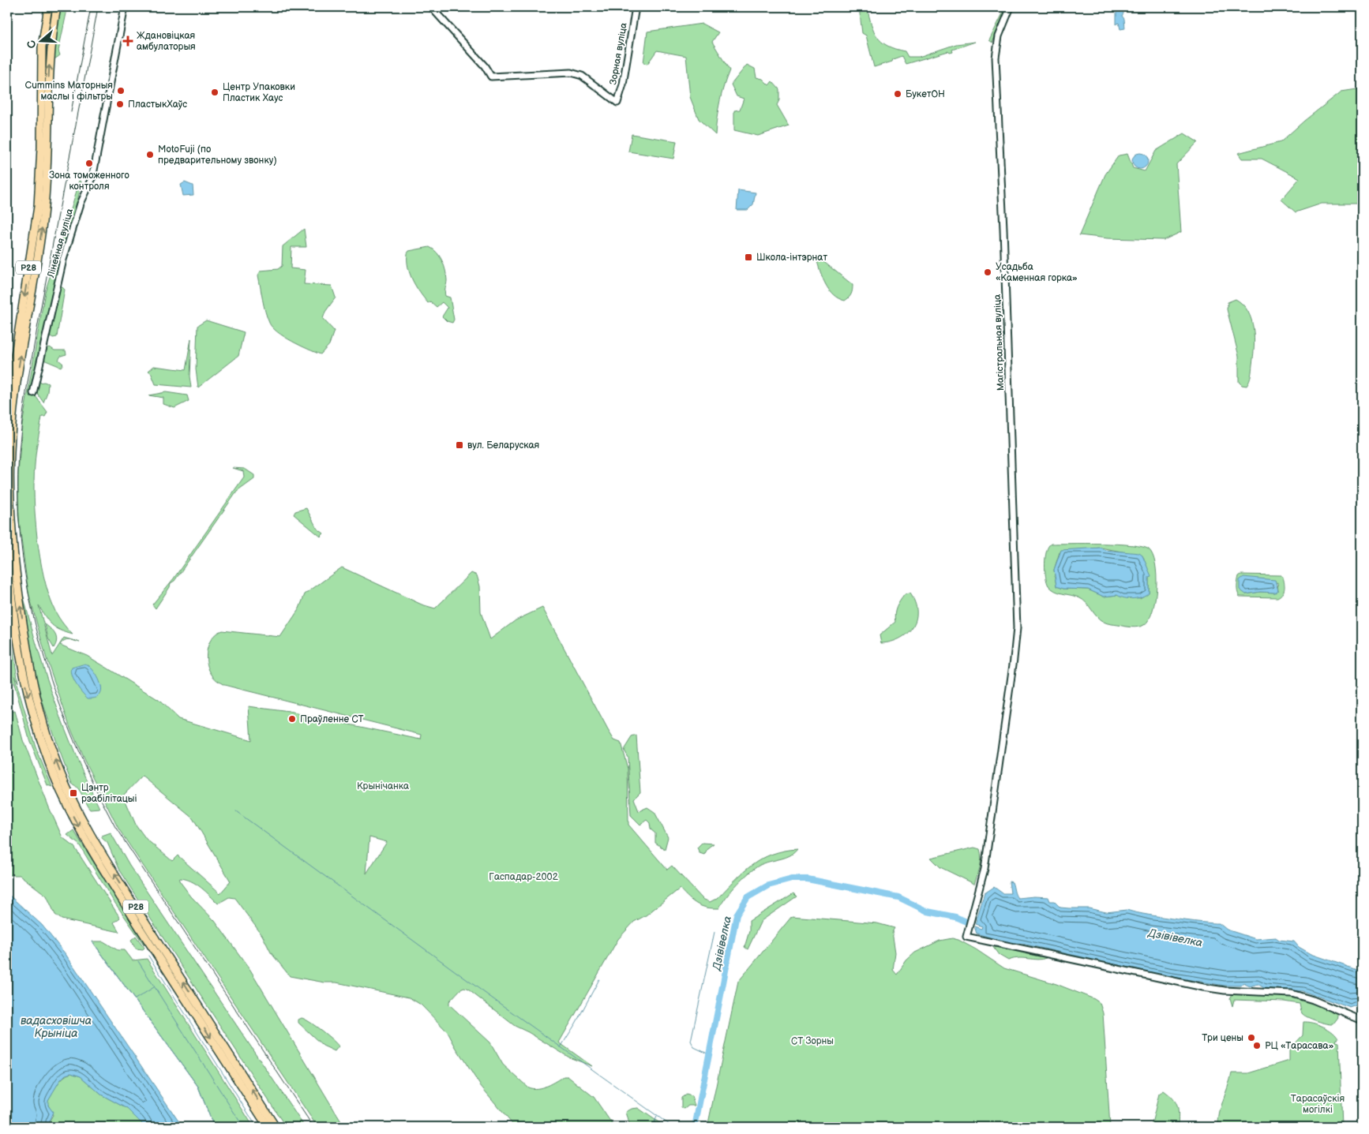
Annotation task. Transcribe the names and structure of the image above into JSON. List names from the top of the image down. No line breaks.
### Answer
{"streets":{"highway":["Р28"],"street":["Зорная вуліца","Лінейная вуліца","Магістральная вуліца"]},"water":["Дзівівелка","вадасховішча Крыніца"],"parks":["Крынічанка","Гаспадар-2002","СТ Зорны","Тарасаўскія могілкі"],"places":{"health":["Ждановіцкая амбулаторыя"],"other":["Cummins Маторныя маслы і фільтры","Центр Упаковки Пластик Хаус","БукетОН","ПластыкХаўс","MotoFuji (по предварительному звонку)","Зона томоженного контроля","Усадьба «Каменная горка»","Праўленне СТ","Три цены","РЦ «Тарасава»"],"transit":["Школа-інтэрнат","вул. Беларуская","Цэнтр рэабілітацыі"]},"north":"left"}
